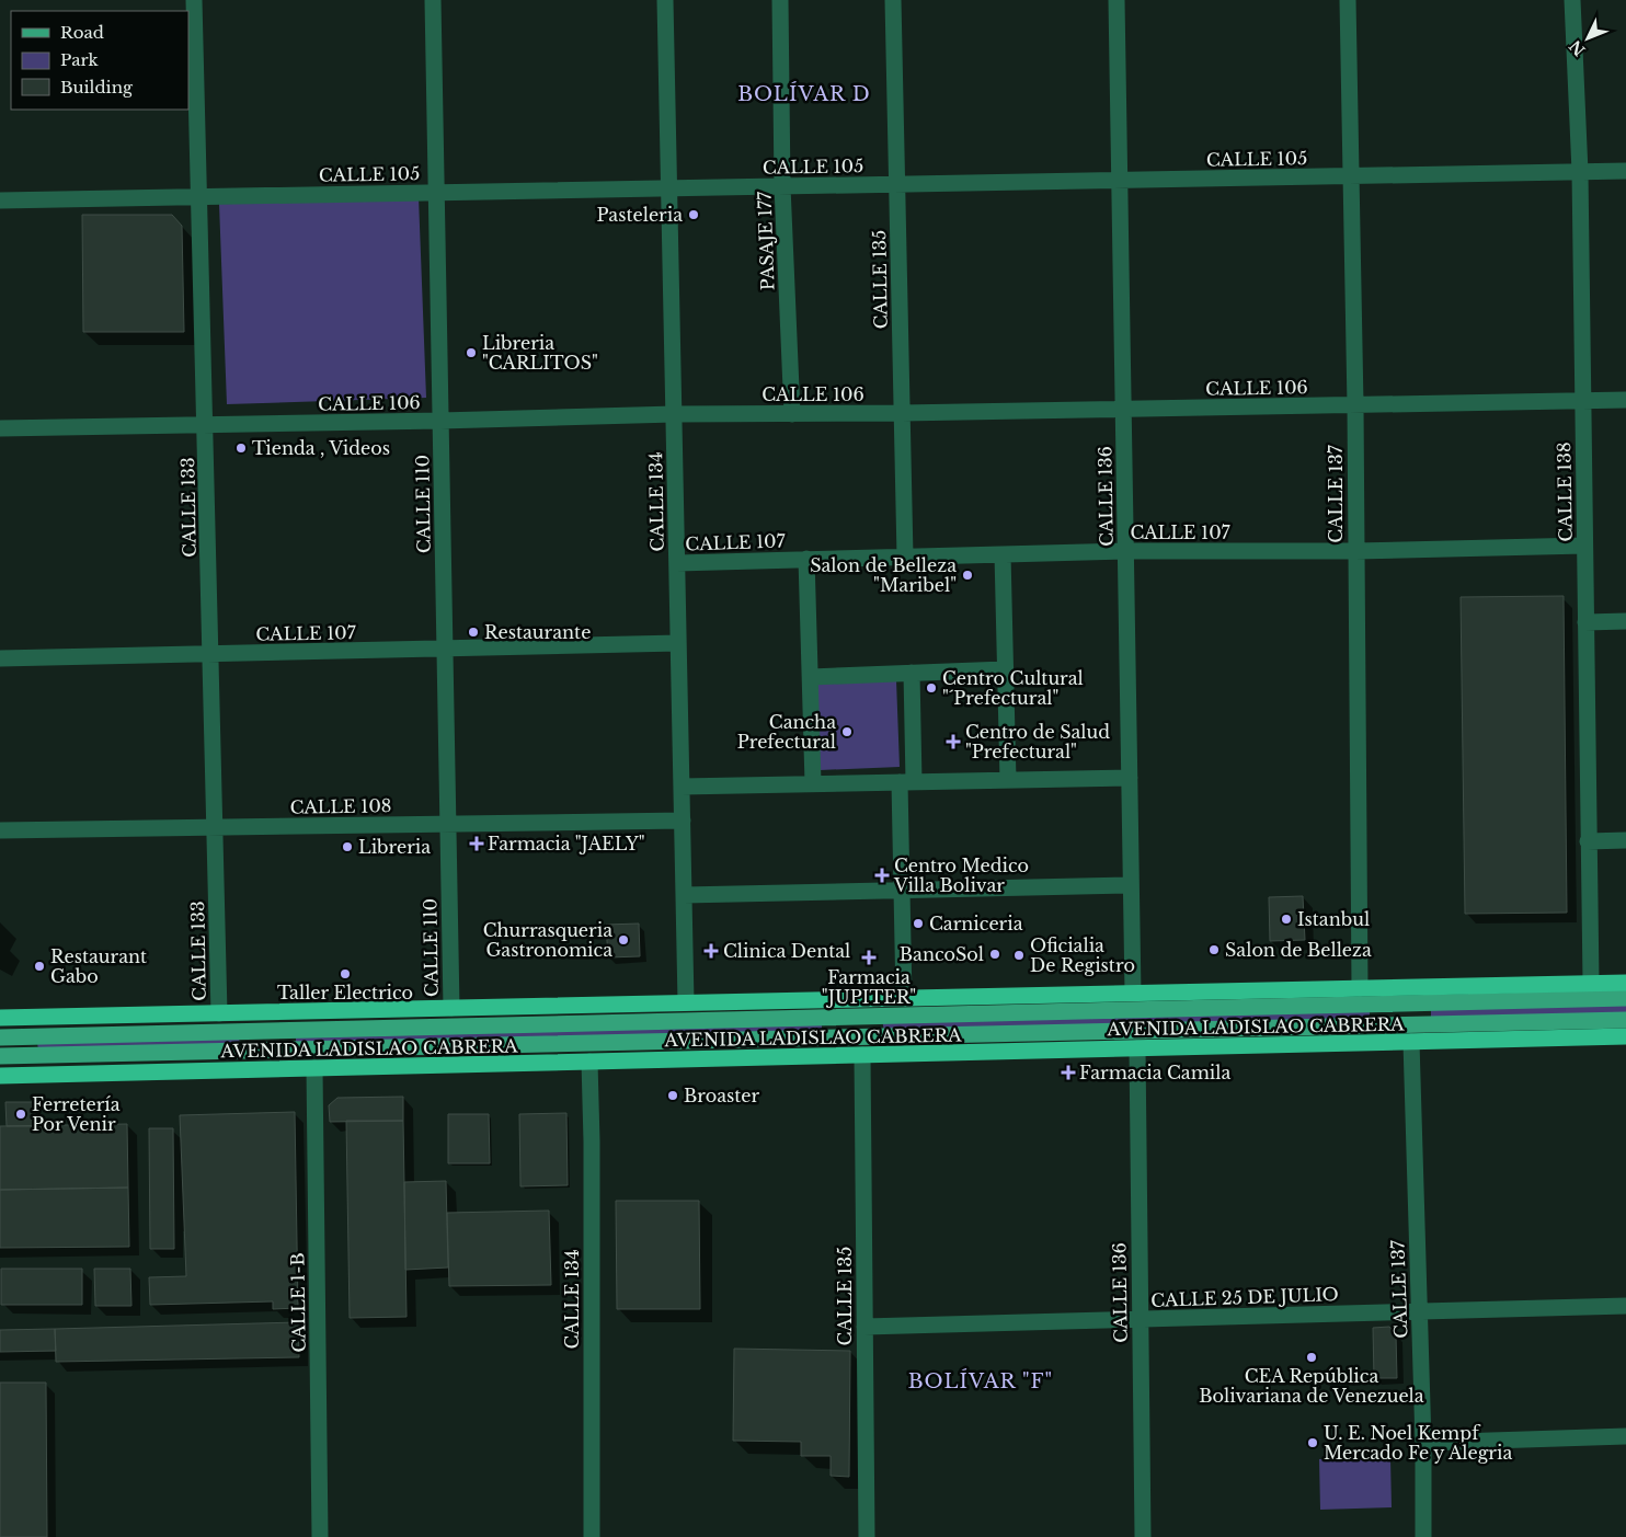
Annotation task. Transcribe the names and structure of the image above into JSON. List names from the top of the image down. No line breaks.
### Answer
{"streets":{"highway":["AVENIDA LADISLAO CABRERA"],"street":["CALLE 105","PASAJE 177","CALLE 135","CALLE 106","CALLE 138","CALLE 137","CALLE 136","CALLE 134","CALLE 110","CALLE 133","CALLE 107","CALLE 108","CALLE 25 DE JULIO","CALLE 1-B"]},"crossings":[["CALLE 105","PASAJE 177"],["CALLE 105","CALLE 135"],["CALLE 105","CALLE 138"],["CALLE 105","CALLE 137"],["CALLE 105","CALLE 136"],["CALLE 105","CALLE 134"],["CALLE 105","CALLE 110"],["CALLE 105","CALLE 133"],["PASAJE 177","CALLE 106"],["CALLE 135","CALLE 106"],["CALLE 135","CALLE 107"],["CALLE 135","AVENIDA LADISLAO CABRERA"],["CALLE 135","CALLE 25 DE JULIO"],["CALLE 106","CALLE 138"],["CALLE 106","CALLE 137"],["CALLE 106","CALLE 136"],["CALLE 106","CALLE 134"],["CALLE 106","CALLE 110"],["CALLE 106","CALLE 133"],["CALLE 138","CALLE 107"],["CALLE 138","AVENIDA LADISLAO CABRERA"],["CALLE 137","CALLE 107"],["CALLE 137","AVENIDA LADISLAO CABRERA"],["CALLE 137","CALLE 25 DE JULIO"],["CALLE 136","CALLE 107"],["CALLE 136","AVENIDA LADISLAO CABRERA"],["CALLE 136","CALLE 25 DE JULIO"],["CALLE 134","CALLE 107"],["CALLE 134","CALLE 108"],["CALLE 134","AVENIDA LADISLAO CABRERA"],["CALLE 110","CALLE 107"],["CALLE 110","CALLE 108"],["CALLE 110","AVENIDA LADISLAO CABRERA"],["CALLE 133","CALLE 107"],["CALLE 133","CALLE 108"],["CALLE 133","AVENIDA LADISLAO CABRERA"],["AVENIDA LADISLAO CABRERA","CALLE 1-B"]],"districts":["BOLÍVAR D","BOLÍVAR \"F\""],"places":{"other":["Pasteleria","Libreria \"CARLITOS\"","Tienda , Videos","Salon de Belleza \"Maribel\"","Restaurante","Centro Cultural \"´Prefectural\"","Cancha Prefectural","Libreria","Istanbul","Carniceria","Churrasqueria Gastronomica","Salon de Belleza","BancoSol","Oficialia De Registro","Restaurant Gabo","Taller Electrico","Broaster","Ferretería Por Venir","CEA República Bolivariana de Venezuela","U. E. Noel Kempf Mercado Fe y Alegria"],"health":["Centro de Salud \"Prefectural\"","Farmacia \"JAELY\"","Centro Medico Villa Bolivar","Clinica Dental","Farmacia \"JUPITER\"","Farmacia Camila"]},"legend":["Road","Park","Building"],"north":"bottom left"}
